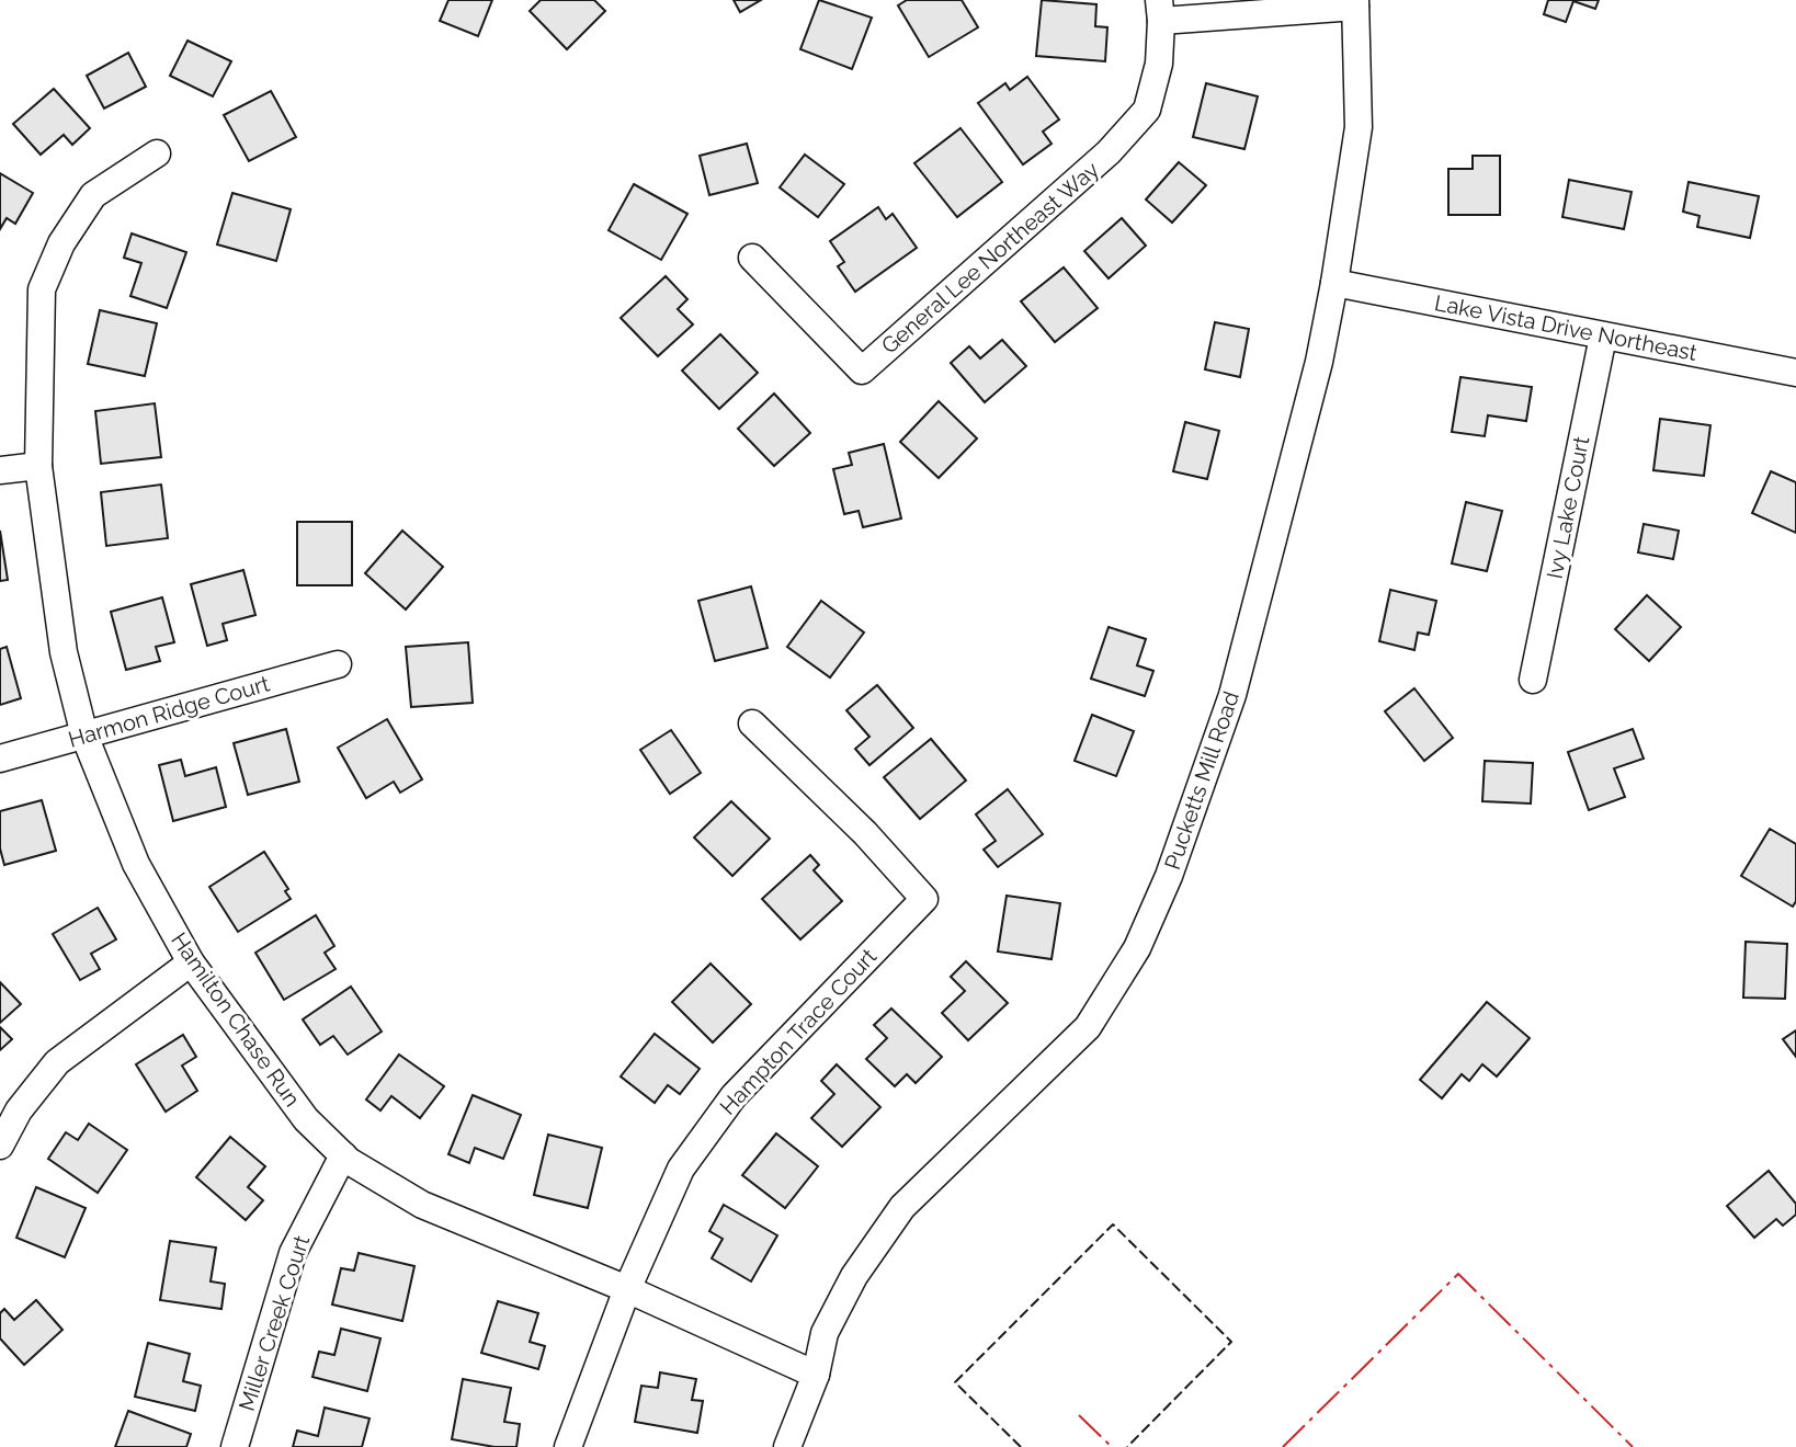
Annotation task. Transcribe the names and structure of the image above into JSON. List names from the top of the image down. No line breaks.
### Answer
{"streets":{"street":["General Lee Northeast Way","Lake Vista Drive Northeast","Ivy Lake Court","Harmon Ridge Court","Pucketts Mill Road","Hamilton Chase Run","Hampton Trace Court","Miller Creek Court"]},"crossings":[["Lake Vista Drive Northeast","Ivy Lake Court"],["Lake Vista Drive Northeast","Pucketts Mill Road"],["Harmon Ridge Court","Hamilton Chase Run"],["Pucketts Mill Road","Hamilton Chase Run"],["Hamilton Chase Run","Hampton Trace Court"],["Hamilton Chase Run","Miller Creek Court"]]}
